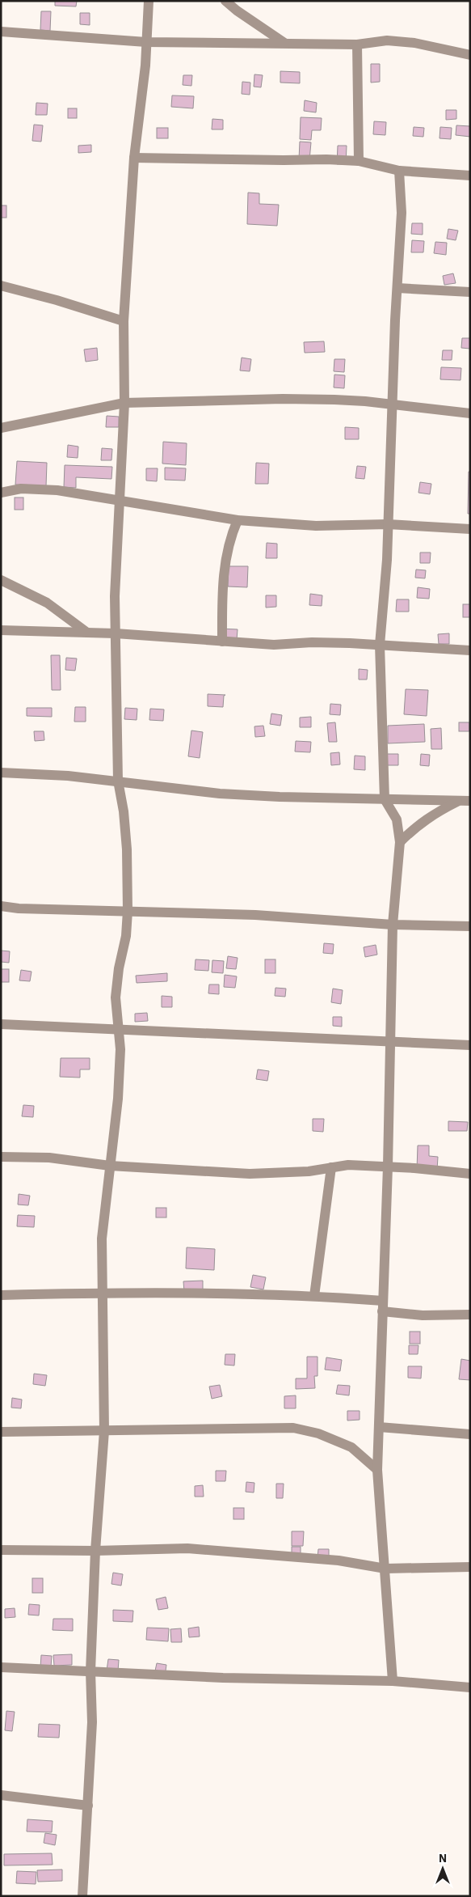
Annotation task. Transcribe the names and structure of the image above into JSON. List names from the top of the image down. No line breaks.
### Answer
{"north":"top"}
